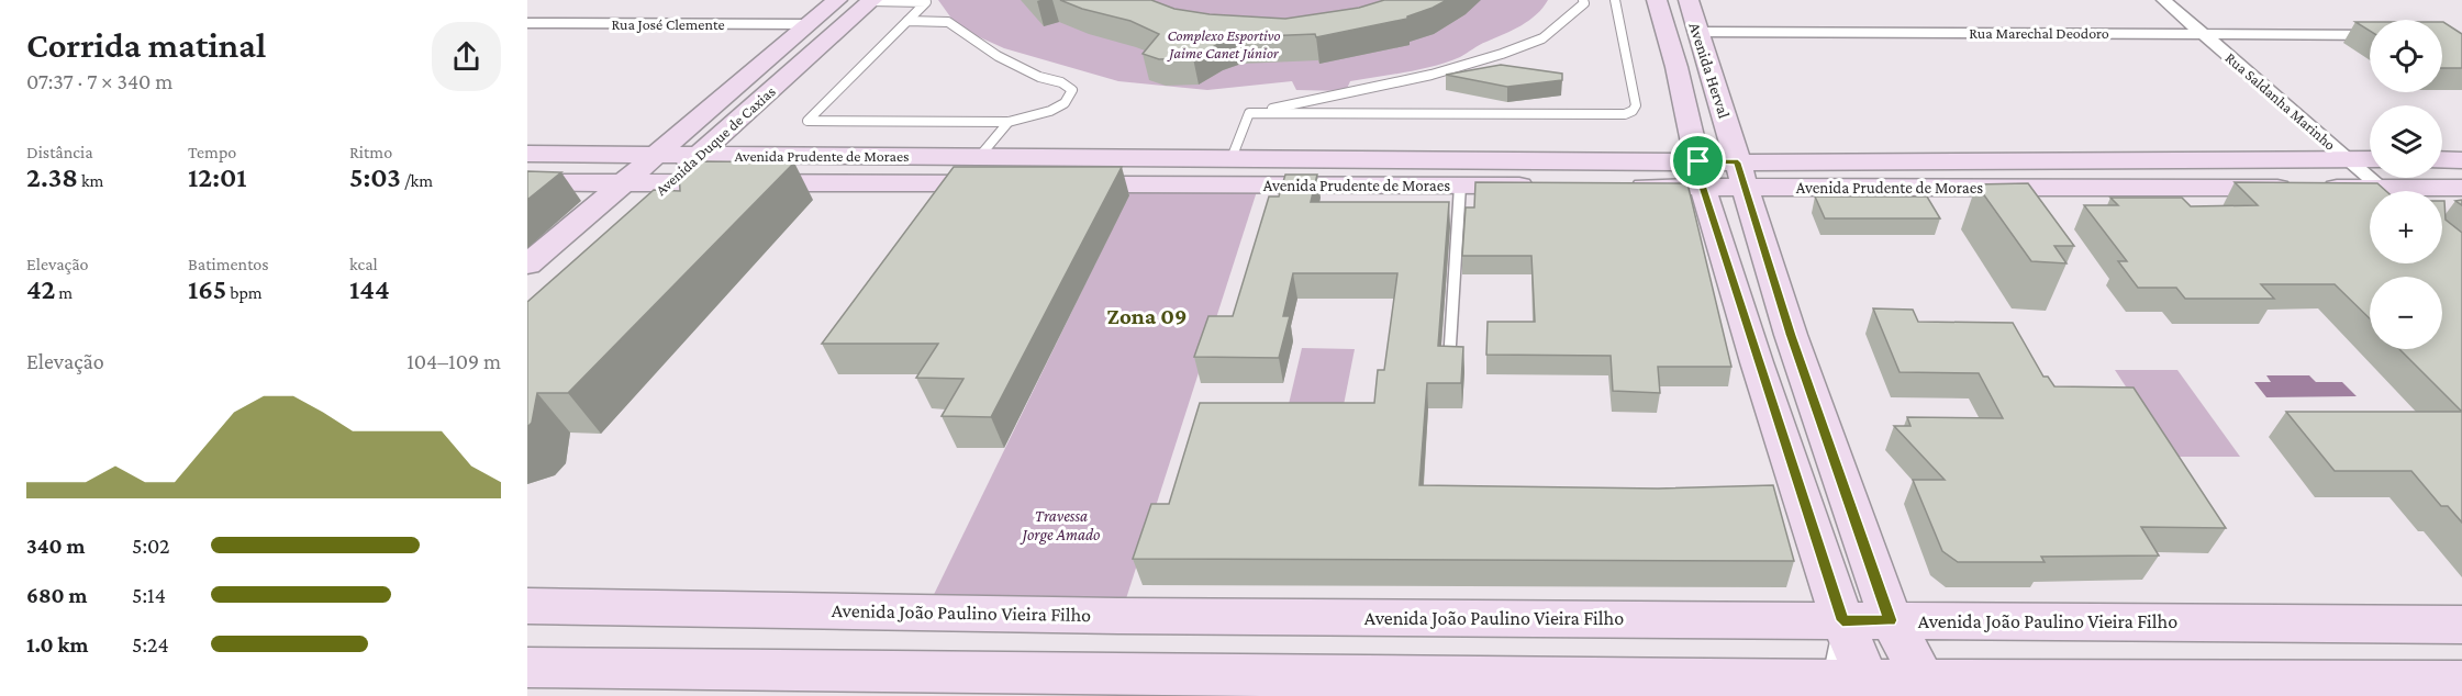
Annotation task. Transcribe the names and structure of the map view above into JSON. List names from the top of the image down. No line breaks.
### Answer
{"streets":{"main road":["Avenida Herval","Avenida Duque de Caxias","Avenida Prudente de Moraes","Avenida João Paulino Vieira Filho"],"street":["Rua José Clemente","Rua Marechal Deodoro","Rua Saldanha Marinho"]},"crossings":[["Rua José Clemente","Avenida Duque de Caxias"],["Rua Marechal Deodoro","Avenida Herval"],["Rua Marechal Deodoro","Rua Saldanha Marinho"],["Avenida Herval","Avenida Prudente de Moraes"],["Avenida Herval","Avenida João Paulino Vieira Filho"],["Rua Saldanha Marinho","Avenida Prudente de Moraes"],["Avenida Duque de Caxias","Avenida Prudente de Moraes"]],"districts":["Zona 09"],"parks":["Complexo Esportivo Jaime Canet Júnior","Travessa Jorge Amado"],"page":{"heading":["Corrida matinal","07:37 · 7 × 340 m"],"map_buttons":["+","−"],"stats":[["Distância","2.38 km"],["Tempo","12:01"],["Ritmo","5:03 /km"],["Elevação","42 m"],["Batimentos","165 bpm"],["kcal","144"]],"chart":["Elevação","104–109 m"],"list":[{"name":"340 m","note":"5:02"},{"name":"680 m","note":"5:14"},{"name":"1.0 km","note":"5:24"}]}}
